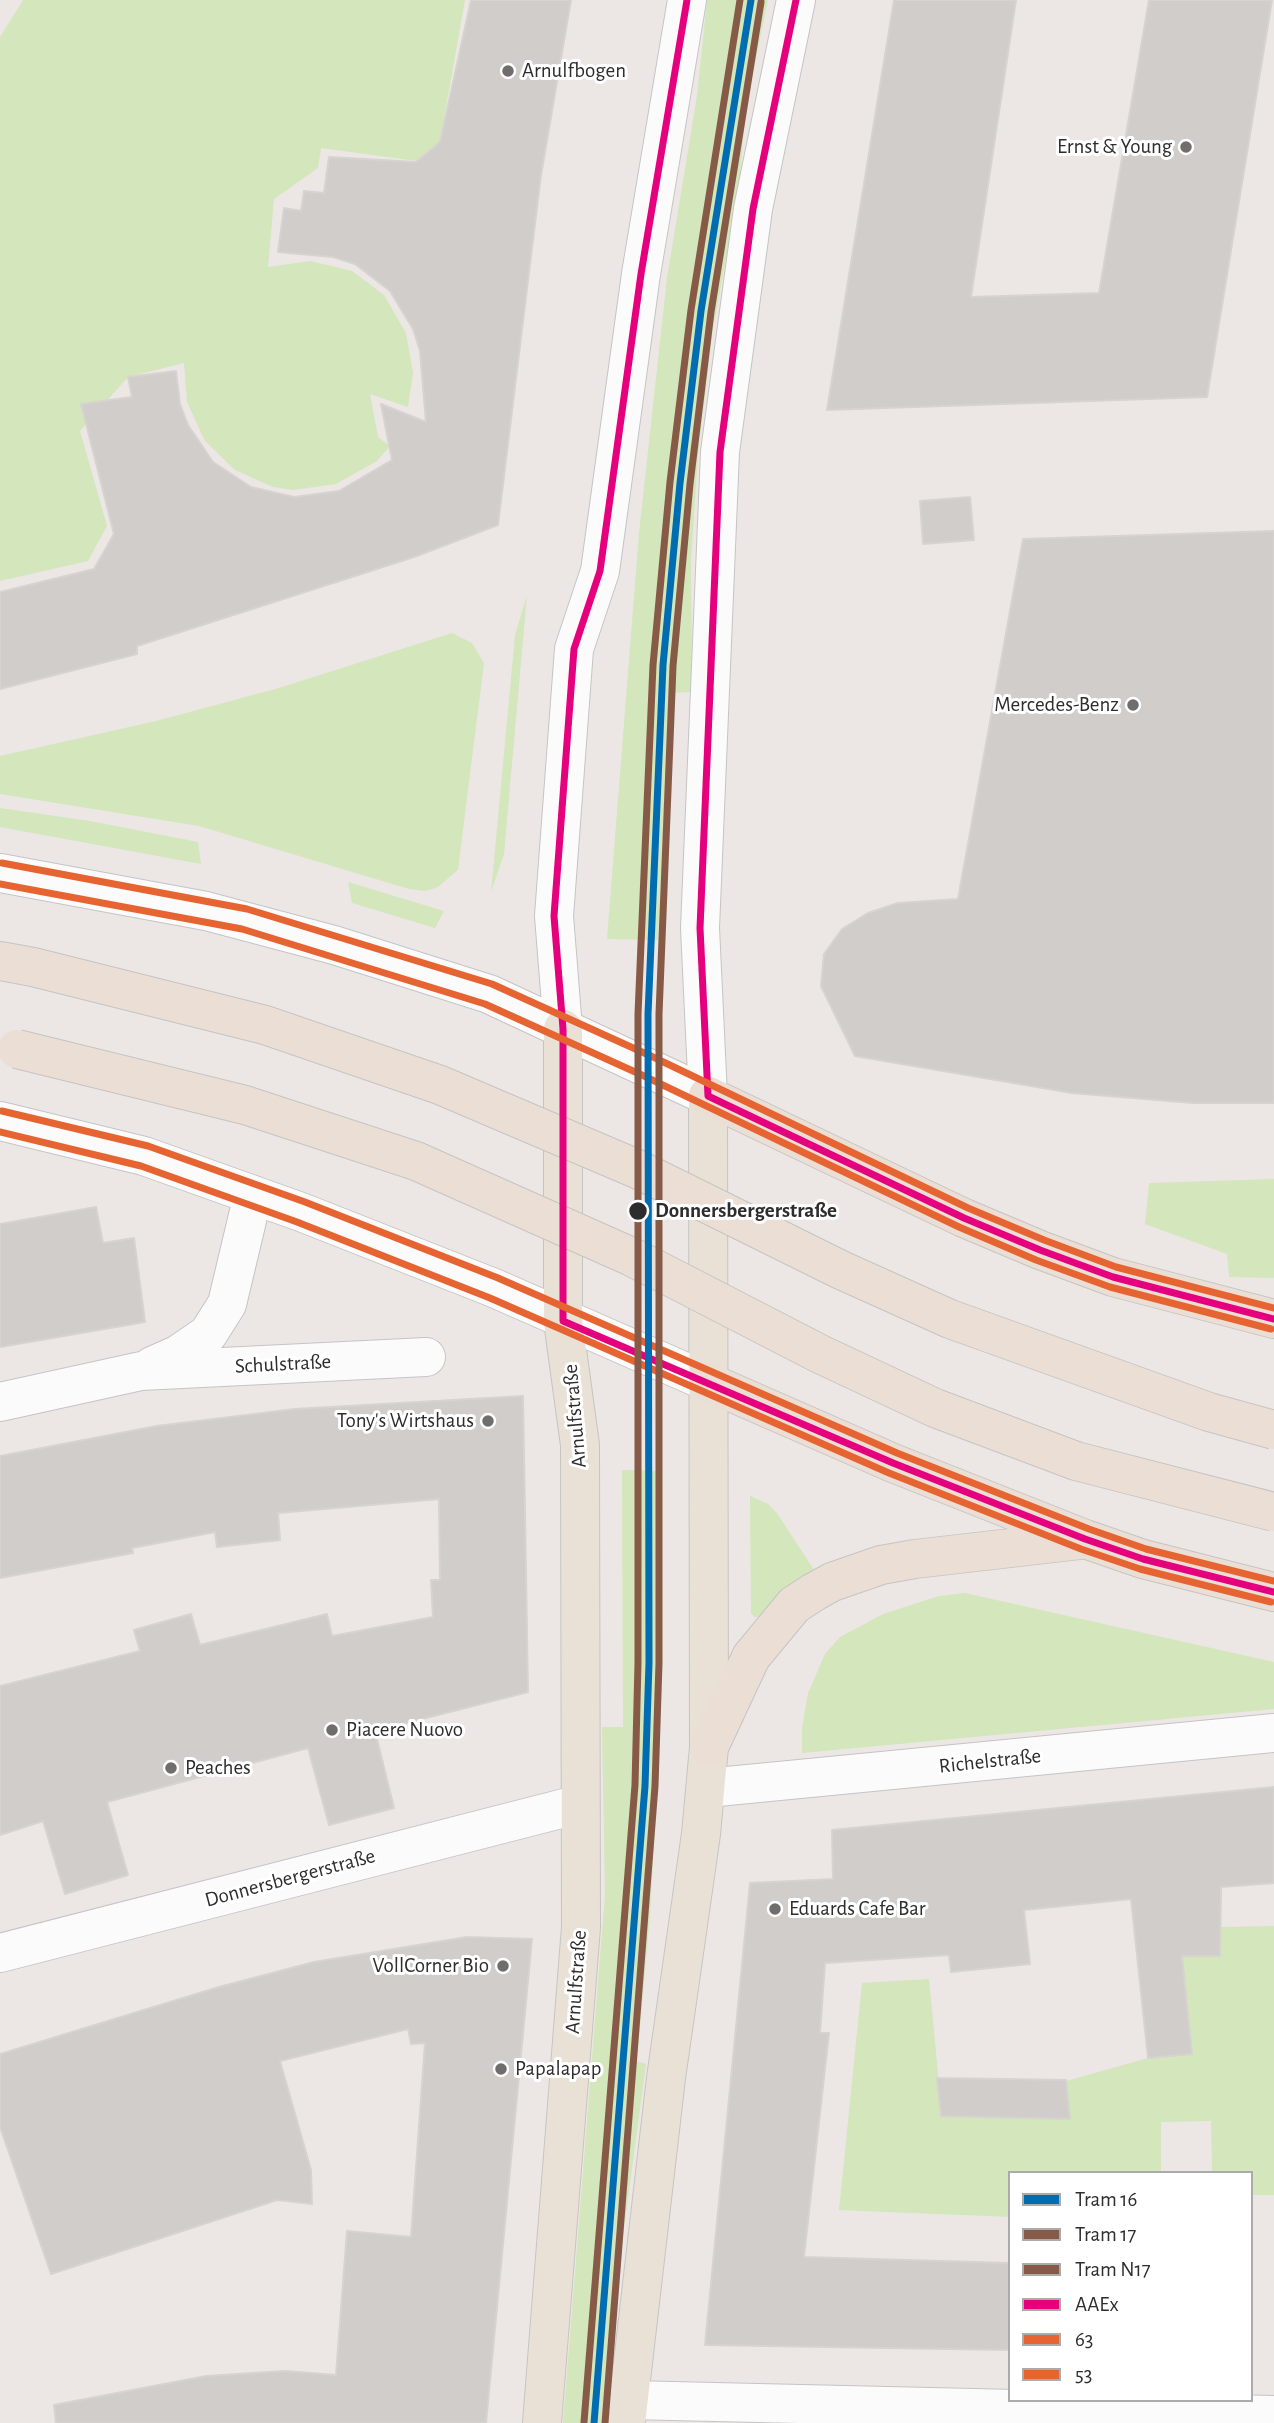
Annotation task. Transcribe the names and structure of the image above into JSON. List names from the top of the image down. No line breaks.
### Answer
{"streets":{"main road":["Schulstraße","Arnulfstraße","Richelstraße","Donnersbergerstraße"]},"crossings":[["Arnulfstraße","Donnersbergerstraße"]],"places":["Arnulfbogen","Ernst & Young","Mercedes-Benz","Donnersbergerstraße","Tony's Wirtshaus","Piacere Nuovo","Peaches","Eduards Cafe Bar","VollCorner Bio","Papalapap"],"lines":["tram line 16","tram line N17","transit line AAEx","tram line 17","transit line 53","transit line 63"],"legend":["Tram 16","Tram 17","Tram N17","AAEx","63","53"]}
